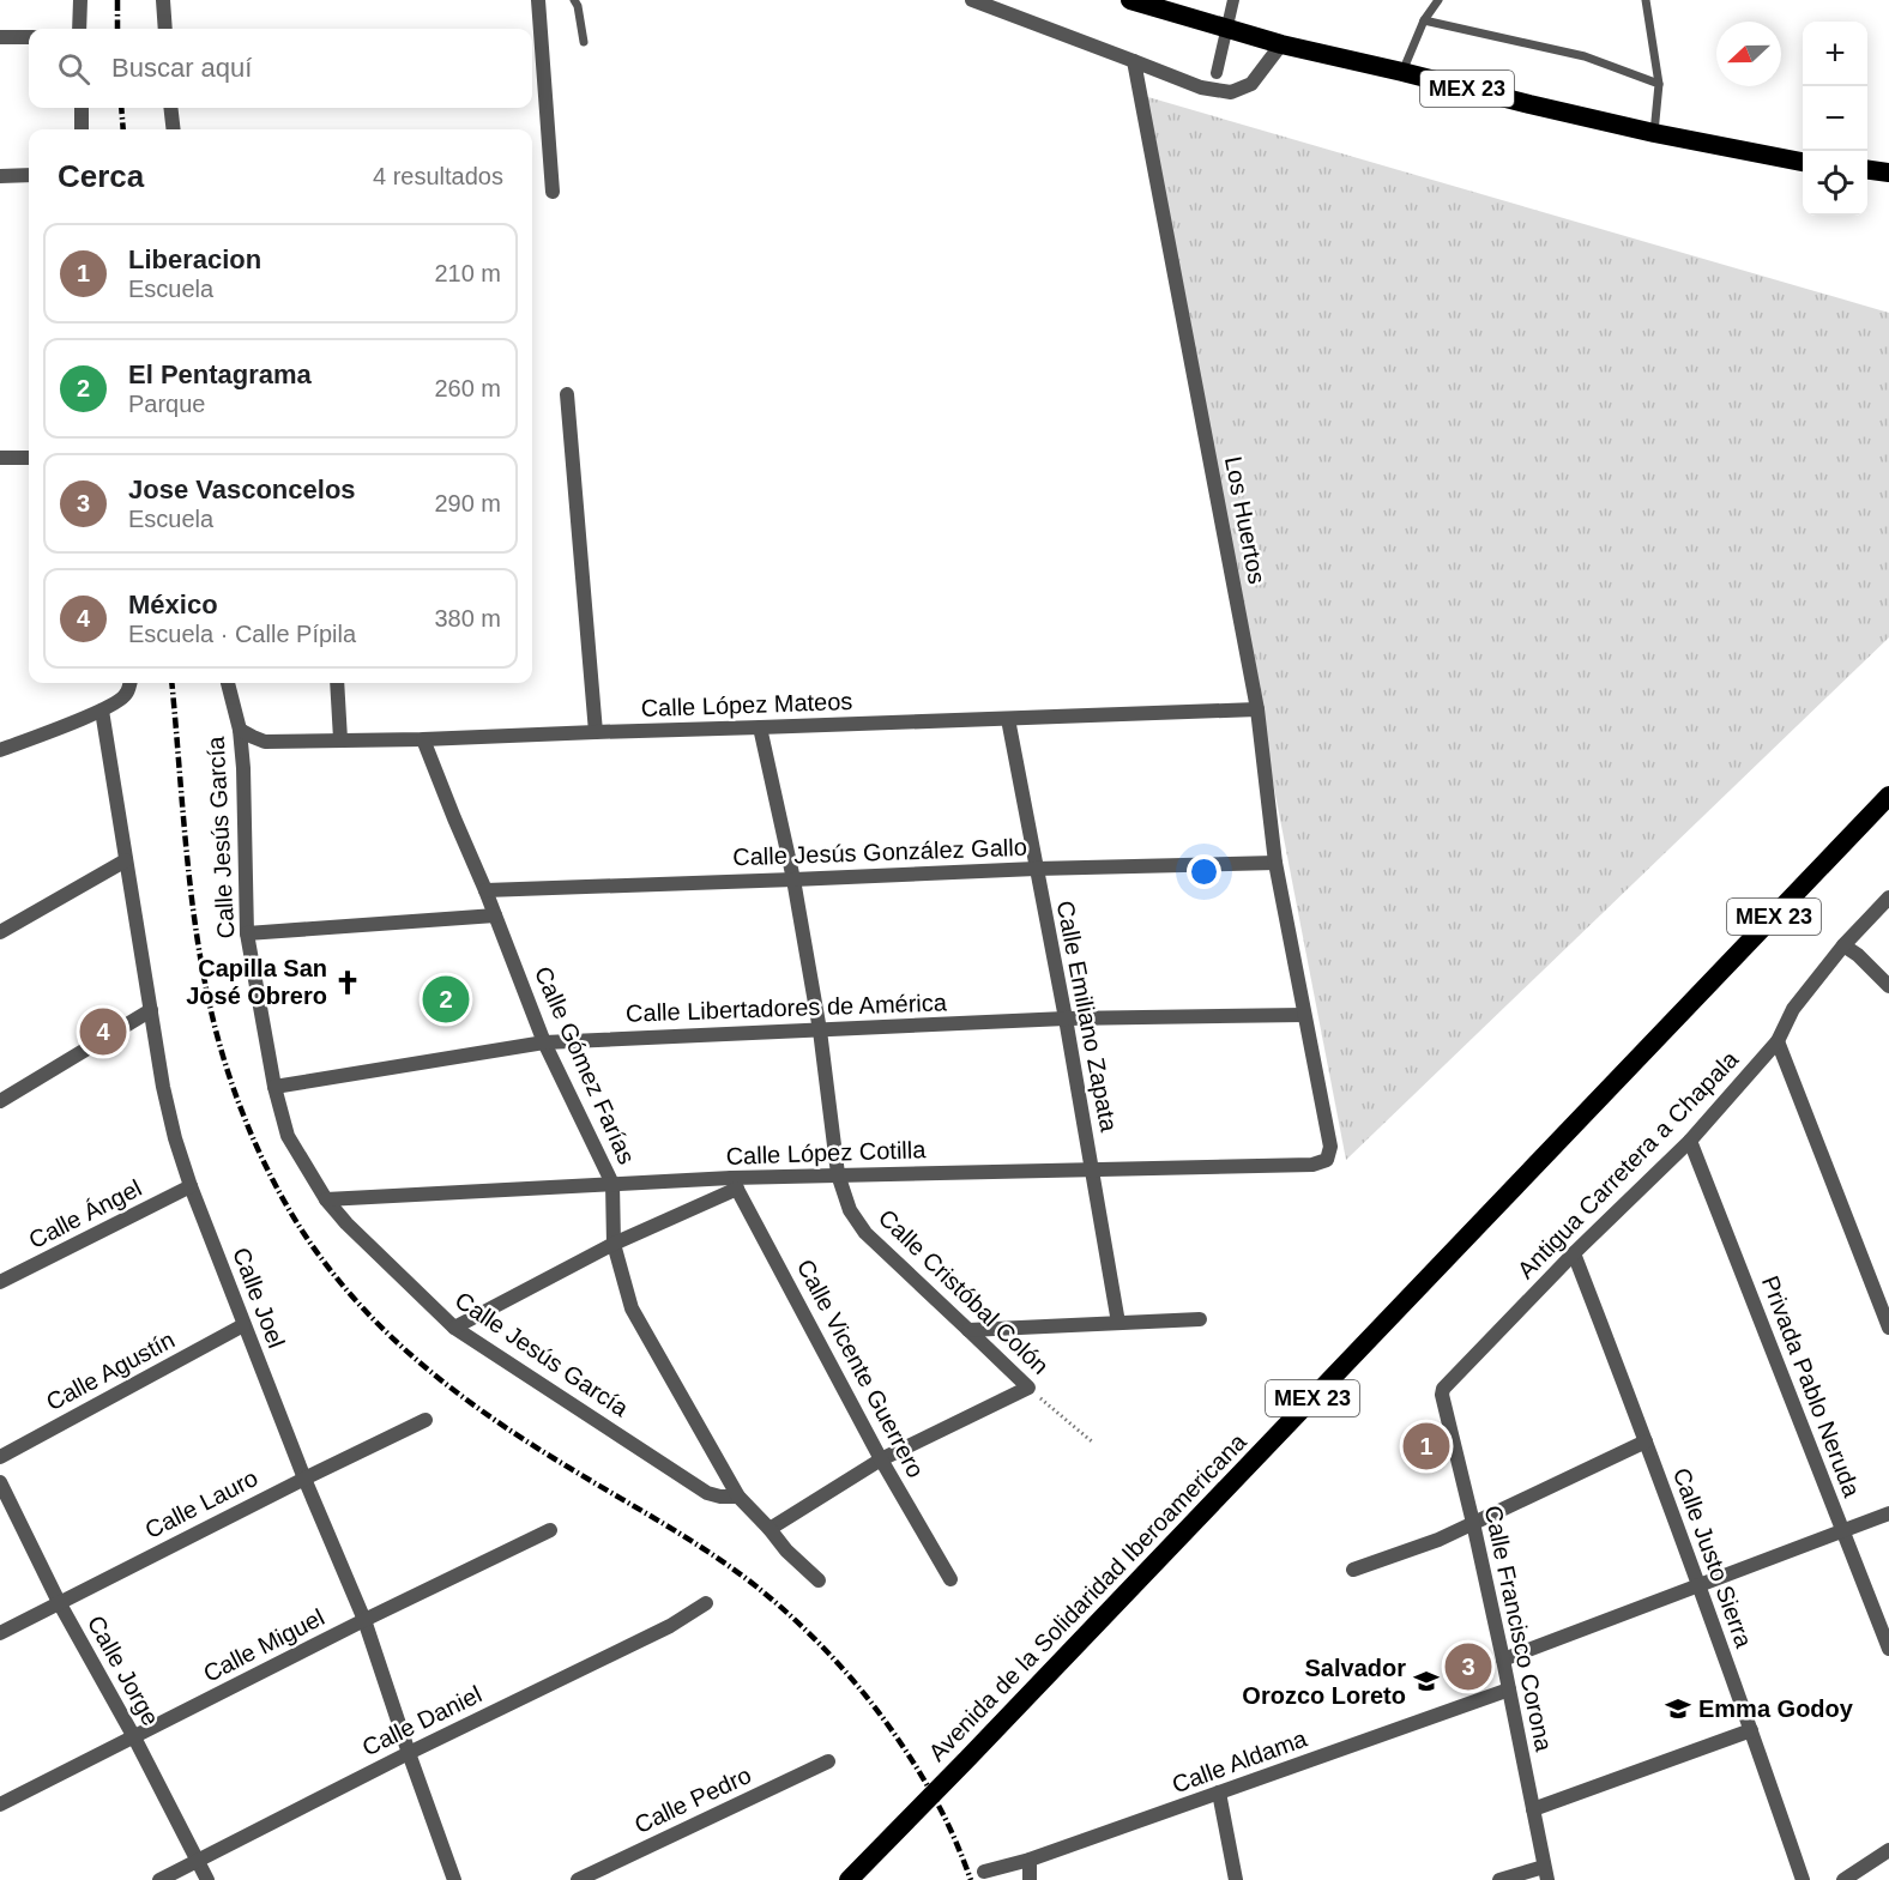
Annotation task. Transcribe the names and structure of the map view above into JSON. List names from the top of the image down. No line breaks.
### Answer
{"streets":{"highway":["MEX 23","Avenida de la Solidaridad Iberoamericana"],"street":["Los Huertos","Calle López Mateos","Calle Jesús García","Calle Jesús González Gallo","Calle Libertadores de América","Calle Emiliano Zapata","Calle Gómez Farías","Calle López Cotilla","Antigua Carretera a Chapala","Calle Ángel","Calle Cristóbal Colón","Calle Joel","Calle Vicente Guerrero","Calle Agustín","Privada Pablo Neruda","Calle Lauro","Calle Justo Sierra","Calle Francisco Corona","Calle Miguel","Calle Jorge","Calle Daniel","Calle Aldama","Calle Pedro"]},"crossings":[["Los Huertos","Calle López Mateos"],["Los Huertos","Calle Jesús González Gallo"],["Los Huertos","Calle Libertadores de América"],["Los Huertos","Calle López Cotilla"],["Calle López Mateos","Calle Jesús García"],["Calle López Mateos","Calle Emiliano Zapata"],["Calle López Mateos","Calle Gómez Farías"],["Calle López Mateos","Calle Cristóbal Colón"],["Calle Jesús García","Calle Libertadores de América"],["Calle Jesús García","Calle Gómez Farías"],["Calle Jesús García","Calle López Cotilla"],["Calle Jesús González Gallo","Calle Emiliano Zapata"],["Calle Jesús González Gallo","Calle Gómez Farías"],["Calle Jesús González Gallo","Calle Cristóbal Colón"],["Calle Libertadores de América","Calle Emiliano Zapata"],["Calle Libertadores de América","Calle Gómez Farías"],["Calle Libertadores de América","Calle Cristóbal Colón"],["Calle Emiliano Zapata","Calle López Cotilla"],["Calle Gómez Farías","Calle López Cotilla"],["Calle López Cotilla","Calle Cristóbal Colón"],["Calle López Cotilla","Calle Vicente Guerrero"],["Antigua Carretera a Chapala","Privada Pablo Neruda"],["Antigua Carretera a Chapala","Calle Justo Sierra"],["Antigua Carretera a Chapala","Calle Francisco Corona"],["Calle Ángel","Calle Joel"],["Calle Joel","Calle Agustín"],["Calle Joel","Calle Lauro"],["Calle Joel","Calle Miguel"],["Calle Joel","Calle Daniel"],["Calle Lauro","Calle Jorge"],["Calle Francisco Corona","Calle Aldama"],["Calle Miguel","Calle Jorge"],["Calle Jorge","Calle Daniel"]],"places":{"church":["Capilla San José Obrero"],"school or university":["Salvador Orozco Loreto","Emma Godoy"]},"north":"left","page":{"map_buttons":["+","−"],"search":"Buscar aquí","heading":["Cerca","4 resultados"],"list":[{"mark":"1","name":"Liberacion","note":"Escuela","value":"210 m"},{"mark":"2","name":"El Pentagrama","note":"Parque","value":"260 m"},{"mark":"3","name":"Jose Vasconcelos","note":"Escuela","value":"290 m"},{"mark":"4","name":"México","note":"Escuela · Calle Pípila","value":"380 m"}],"pins":["2","4","1","3"]}}
